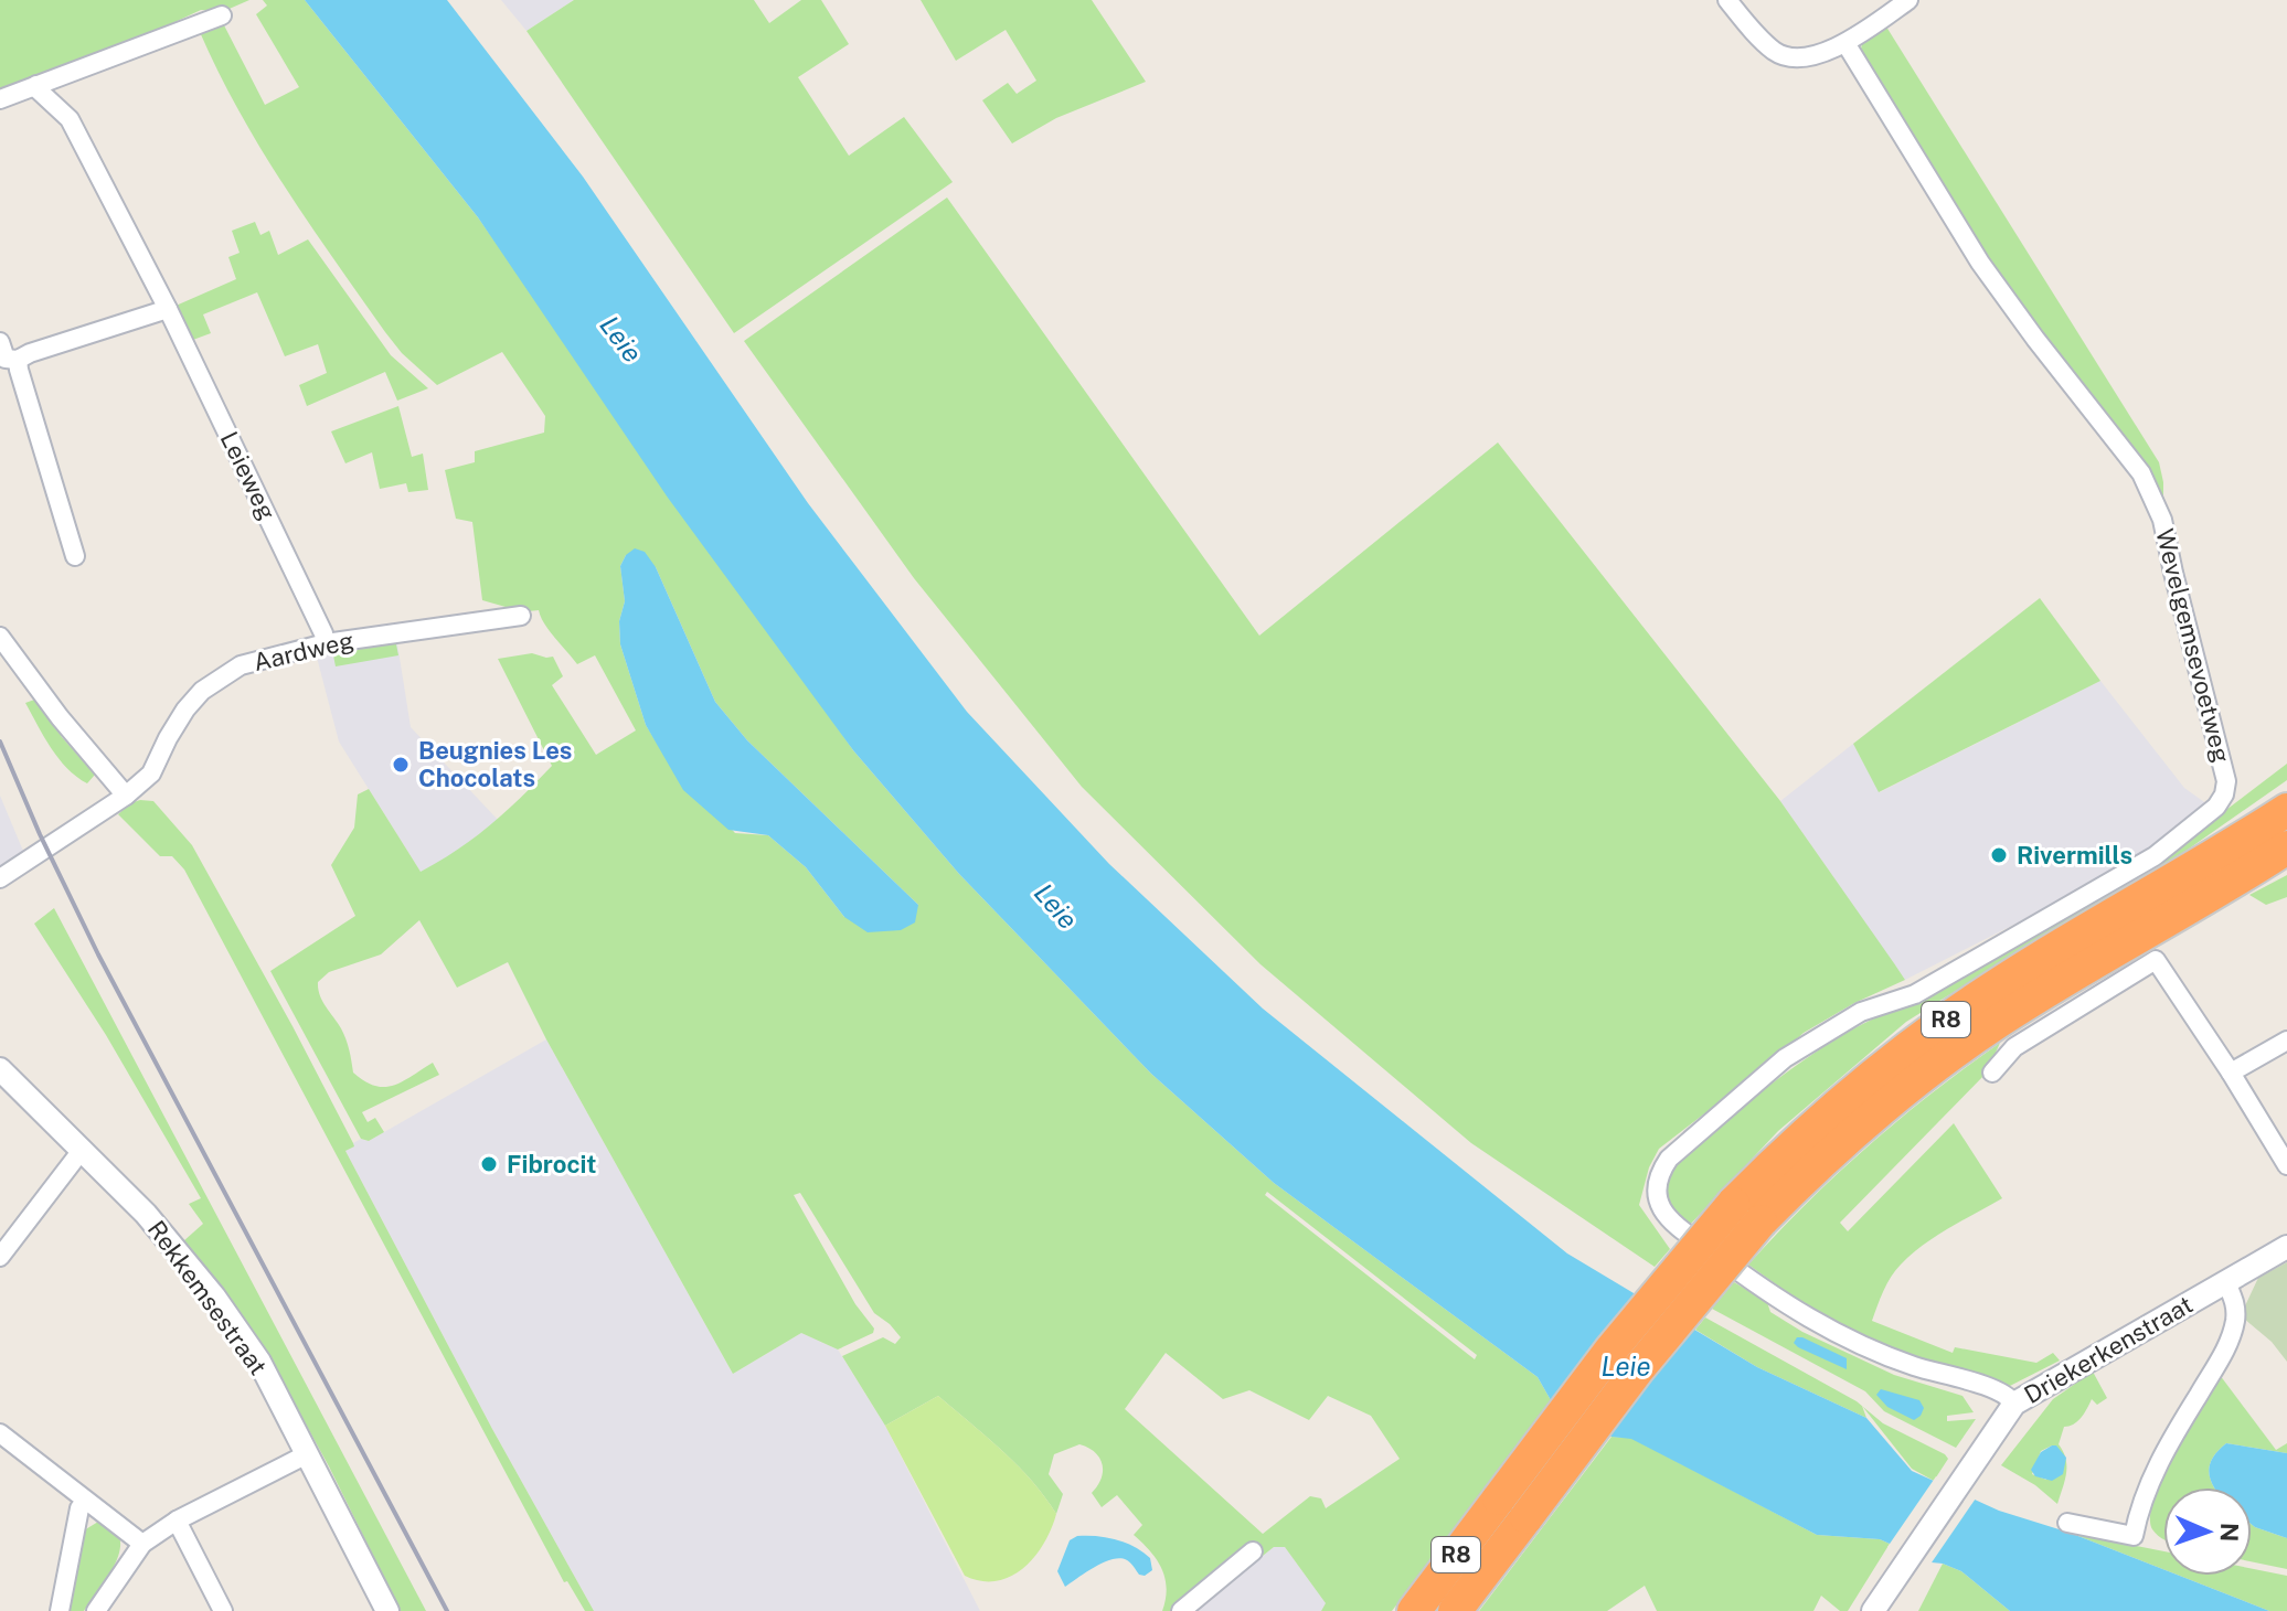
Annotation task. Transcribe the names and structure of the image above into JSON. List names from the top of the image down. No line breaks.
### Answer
{"streets":{"highway":["R8"],"street":["Leieweg","Wevelgemsevoetweg","Aardweg","Rekkemsestraat","Driekerkenstraat"]},"crossings":[["Leieweg","Aardweg"],["Wevelgemsevoetweg","Driekerkenstraat"]],"water":["Leie"],"places":["Beugnies Les Chocolats","Rivermills","Fibrocit"],"north":"right"}
